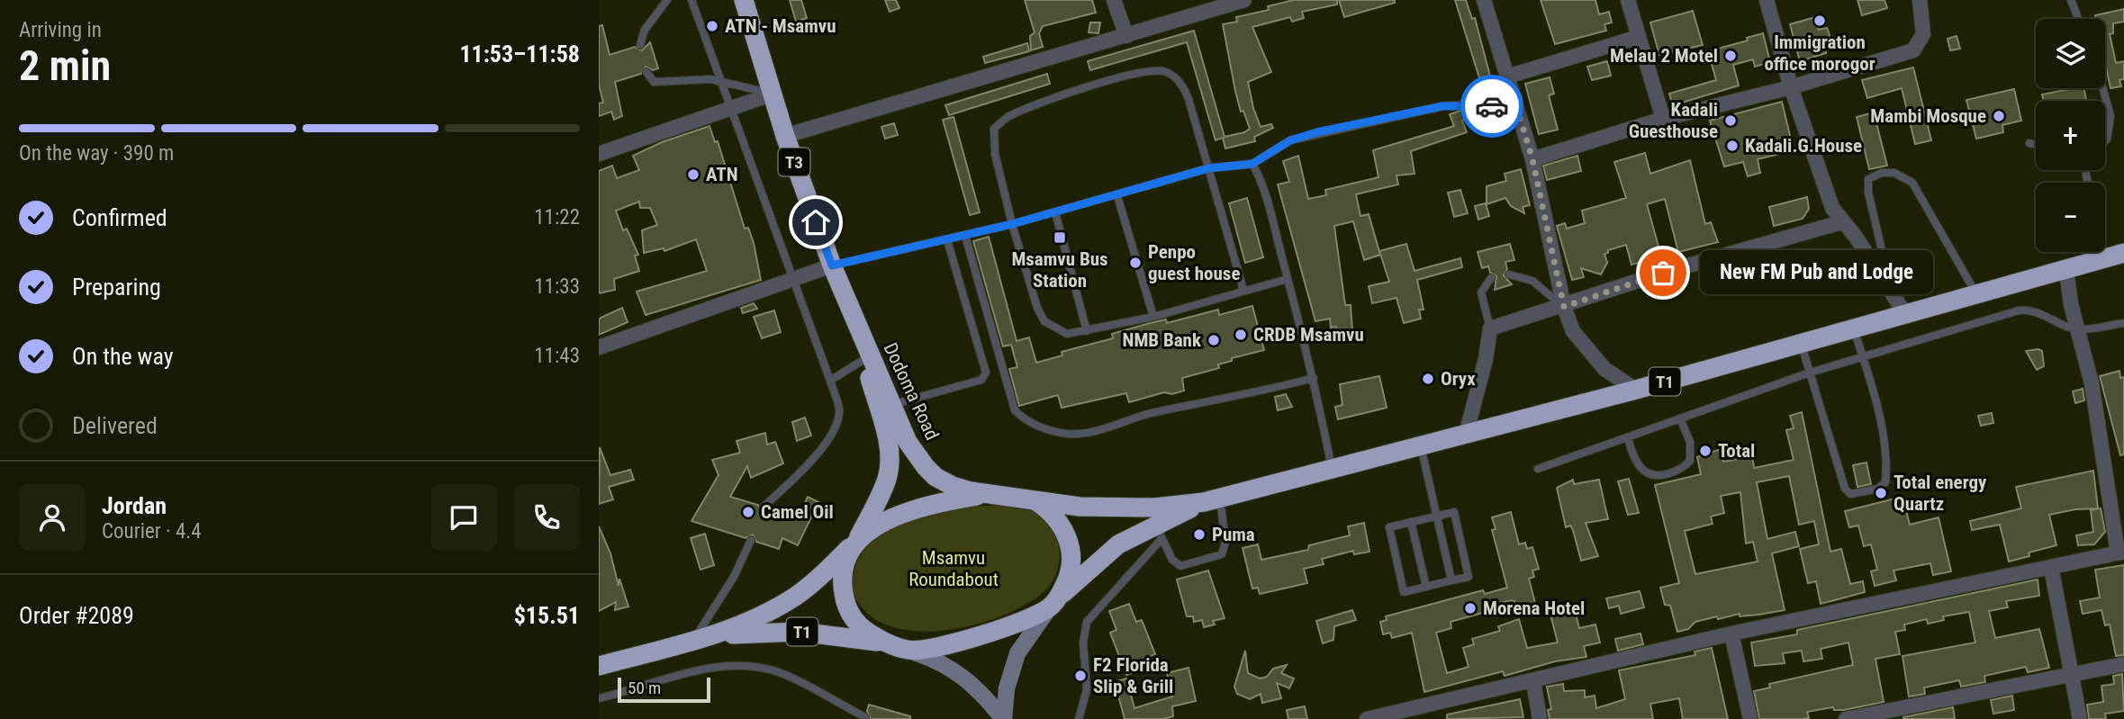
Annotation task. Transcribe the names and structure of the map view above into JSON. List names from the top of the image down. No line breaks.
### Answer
{"streets":{"highway":["T3","T1","Dodoma Road"]},"crossings":[["T1","Dodoma Road"]],"parks":["Msamvu Roundabout"],"places":{"other":["Immigration office morogor","ATN - Msamvu","Melau 2 Motel","Mambi Mosque","Kadali Guesthouse","Kadali.G.House","ATN","Penpo guest house","New FM Pub and Lodge","CRDB Msamvu","NMB Bank","Oryx","Total","Total energy Quartz","Camel Oil","Puma","Morena Hotel","F2 Florida Slip & Grill"],"transit":["Msamvu Bus Station"]},"scale_bar":"50 m","page":{"heading":["2 min","Arriving in","11:53–11:58"],"panel":["Jordan","Courier · 4.4","Order #2089","$15.51"],"map_buttons":["+","−"],"bar":"On the way · 390 m","list":[["Confirmed","11:22"],["Preparing","11:33"],["On the way","11:43"],"Delivered"],"bubble":"New FM Pub and Lodge","scale":"50 m"}}
